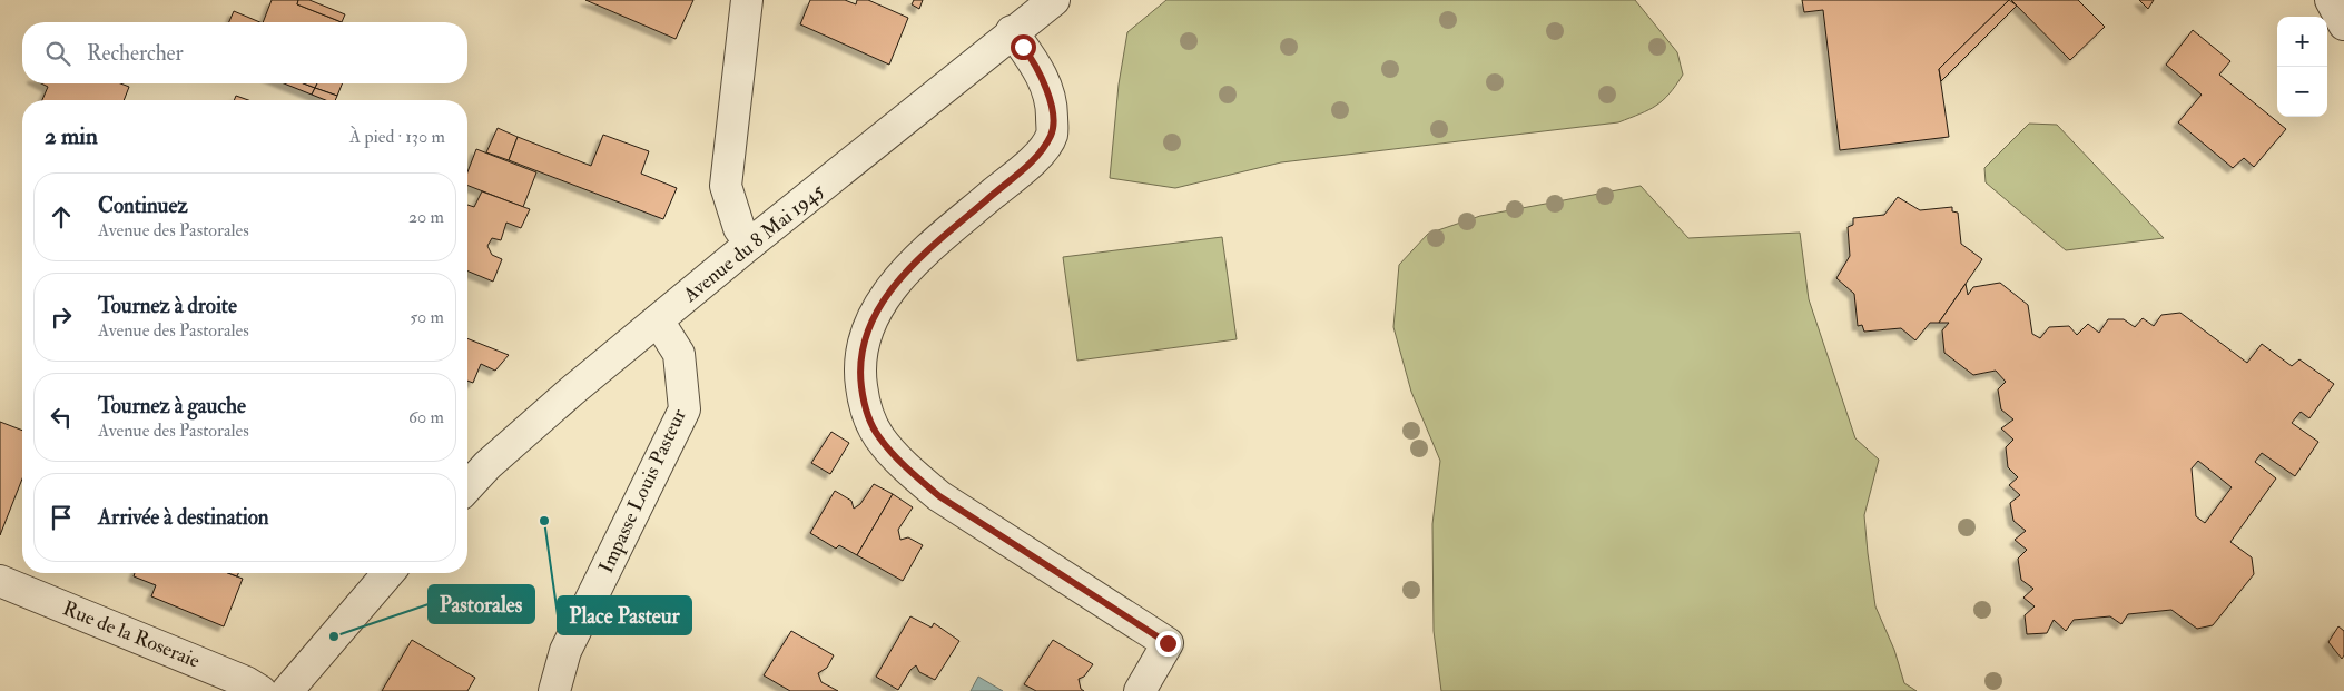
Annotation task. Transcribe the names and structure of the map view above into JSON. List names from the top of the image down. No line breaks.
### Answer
{"streets":{"street":["Avenue du 8 Mai 1945","Impasse Louis Pasteur","Rue de la Roseraie"]},"crossings":[["Avenue du 8 Mai 1945","Impasse Louis Pasteur"]],"places":["Place Pasteur","Pastorales"],"page":{"map_buttons":["+","−"],"search":"Rechercher","heading":["2 min","À pied · 130 m"],"list":[["Continuez","Avenue des Pastorales","20 m"],["Tournez à droite","Avenue des Pastorales","50 m"],["Tournez à gauche","Avenue des Pastorales","60 m"],"Arrivée à destination"]}}
